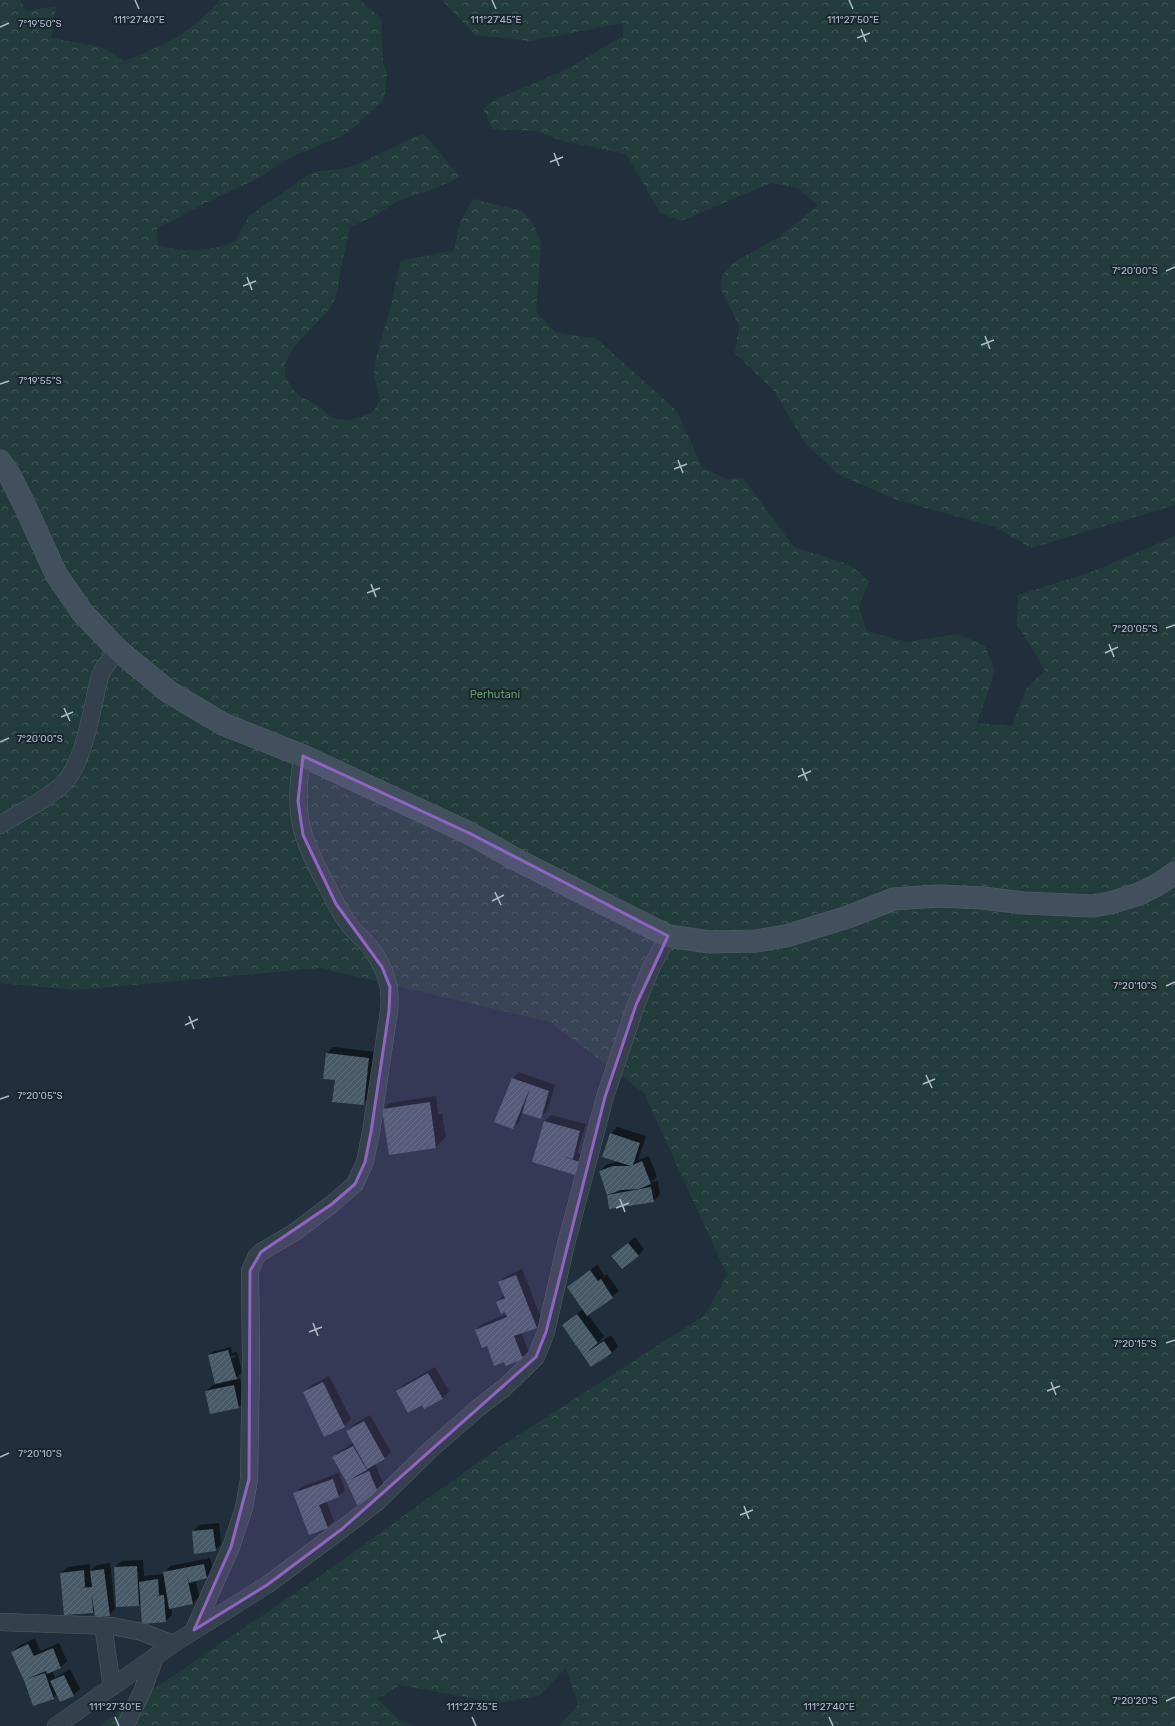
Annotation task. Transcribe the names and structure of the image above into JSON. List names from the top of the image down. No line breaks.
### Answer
{"parks":["Perhutani"],"coordinates":["111°27'40\"E","111°27'45\"E","111°27'50\"E","7°19'50\"S","7°20'00\"S","7°19'55\"S","7°20'05\"S","7°20'10\"S","7°20'15\"S","7°20'20\"S","111°27'30\"E","111°27'35\"E"]}
